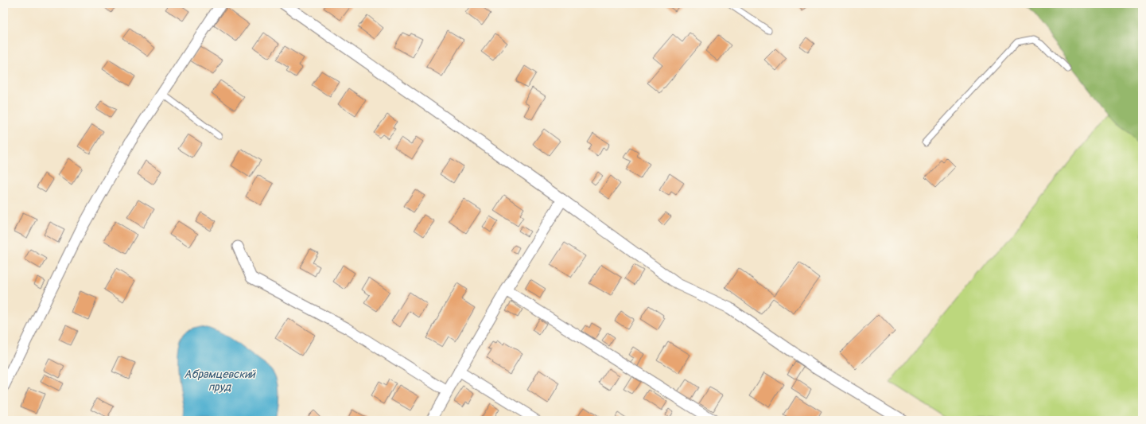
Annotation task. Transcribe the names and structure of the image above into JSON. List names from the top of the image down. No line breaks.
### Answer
{"water":["Абрамцевский пруд"]}
